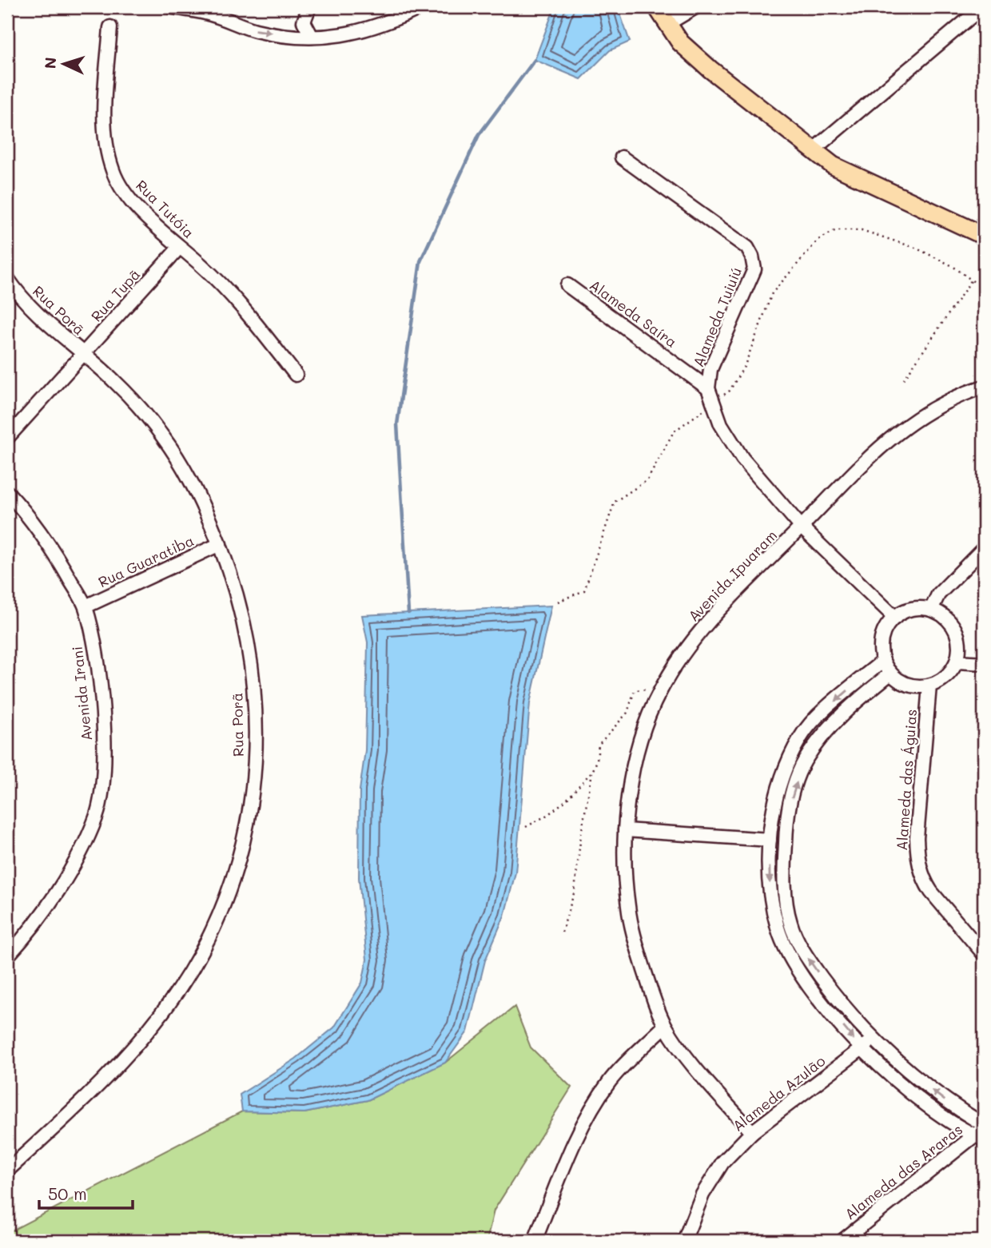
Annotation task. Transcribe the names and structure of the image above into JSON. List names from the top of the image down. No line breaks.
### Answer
{"streets":{"street":["Rua Tutóia","Rua Tupã","Rua Porã","Alameda Saíra","Alameda Tuiuiú","Rua Guaratiba","Avenida Ipuaram","Avenida Irani","Alameda das Águias","Alameda Azulão","Alameda das Araras"]},"crossings":[["Rua Tutóia","Rua Tupã"],["Rua Tupã","Rua Porã"],["Rua Porã","Rua Guaratiba"],["Alameda Saíra","Alameda Tuiuiú"],["Alameda Tuiuiú","Avenida Ipuaram"],["Alameda Tuiuiú","Alameda das Águias"],["Rua Guaratiba","Avenida Irani"],["Avenida Ipuaram","Alameda Azulão"]],"scale_bar":"50 m","north":"left"}
